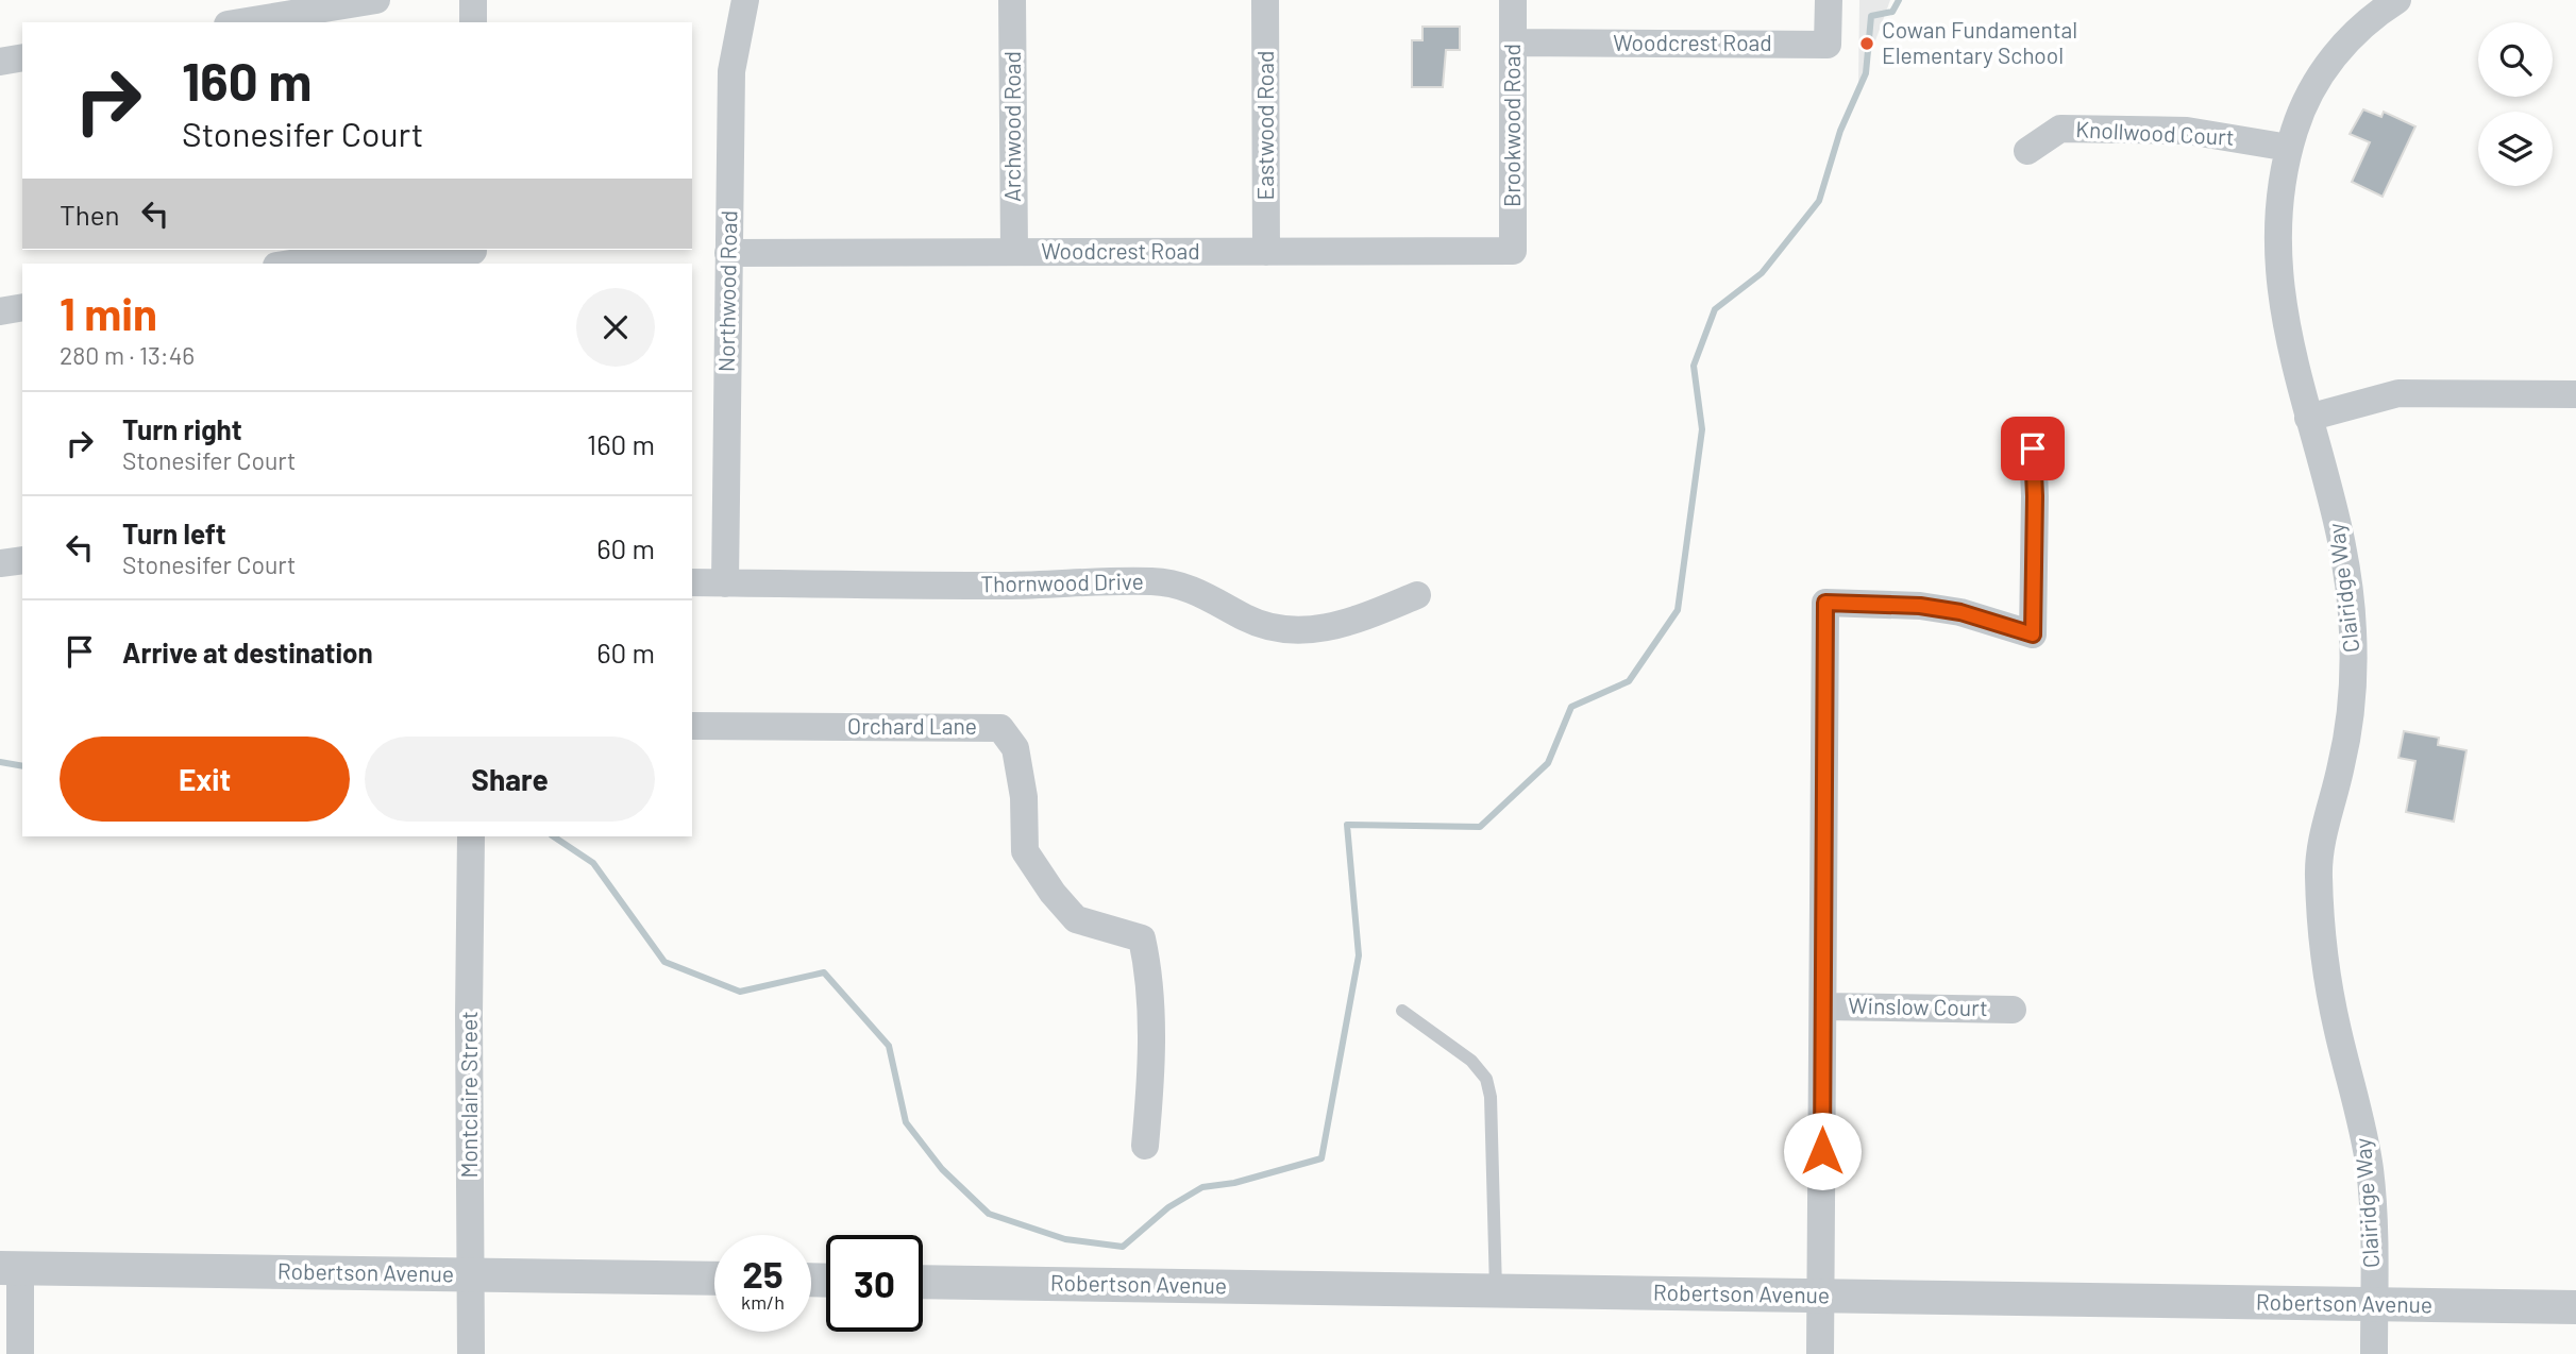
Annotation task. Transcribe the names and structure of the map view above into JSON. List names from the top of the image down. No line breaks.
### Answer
{"streets":{"street":["Woodcrest Road","Eastwood Road","Brookwood Road","Archwood Road","Knollwood Court","Northwood Road","Thornwood Drive","Clairidge Way","Orchard Lane","Winslow Court","Montclaire Street","Robertson Avenue"]},"crossings":[["Woodcrest Road","Eastwood Road"],["Woodcrest Road","Brookwood Road"],["Woodcrest Road","Archwood Road"],["Woodcrest Road","Northwood Road"],["Knollwood Court","Clairidge Way"],["Northwood Road","Thornwood Drive"],["Clairidge Way","Robertson Avenue"],["Montclaire Street","Robertson Avenue"]],"places":["Cowan Fundamental Elementary School"],"page":{"turn":["160 m","Stonesifer Court"],"then":"Then","heading":["1 min","280 m · 13:46"],"list":[{"name":"Turn right","note":"Stonesifer Court","value":"160 m"},{"name":"Turn left","note":"Stonesifer Court","value":"60 m"},{"name":"Arrive at destination","value":"60 m"}],"buttons":["Exit","Share"],"speed":"25 km/h","limit":"30"}}
